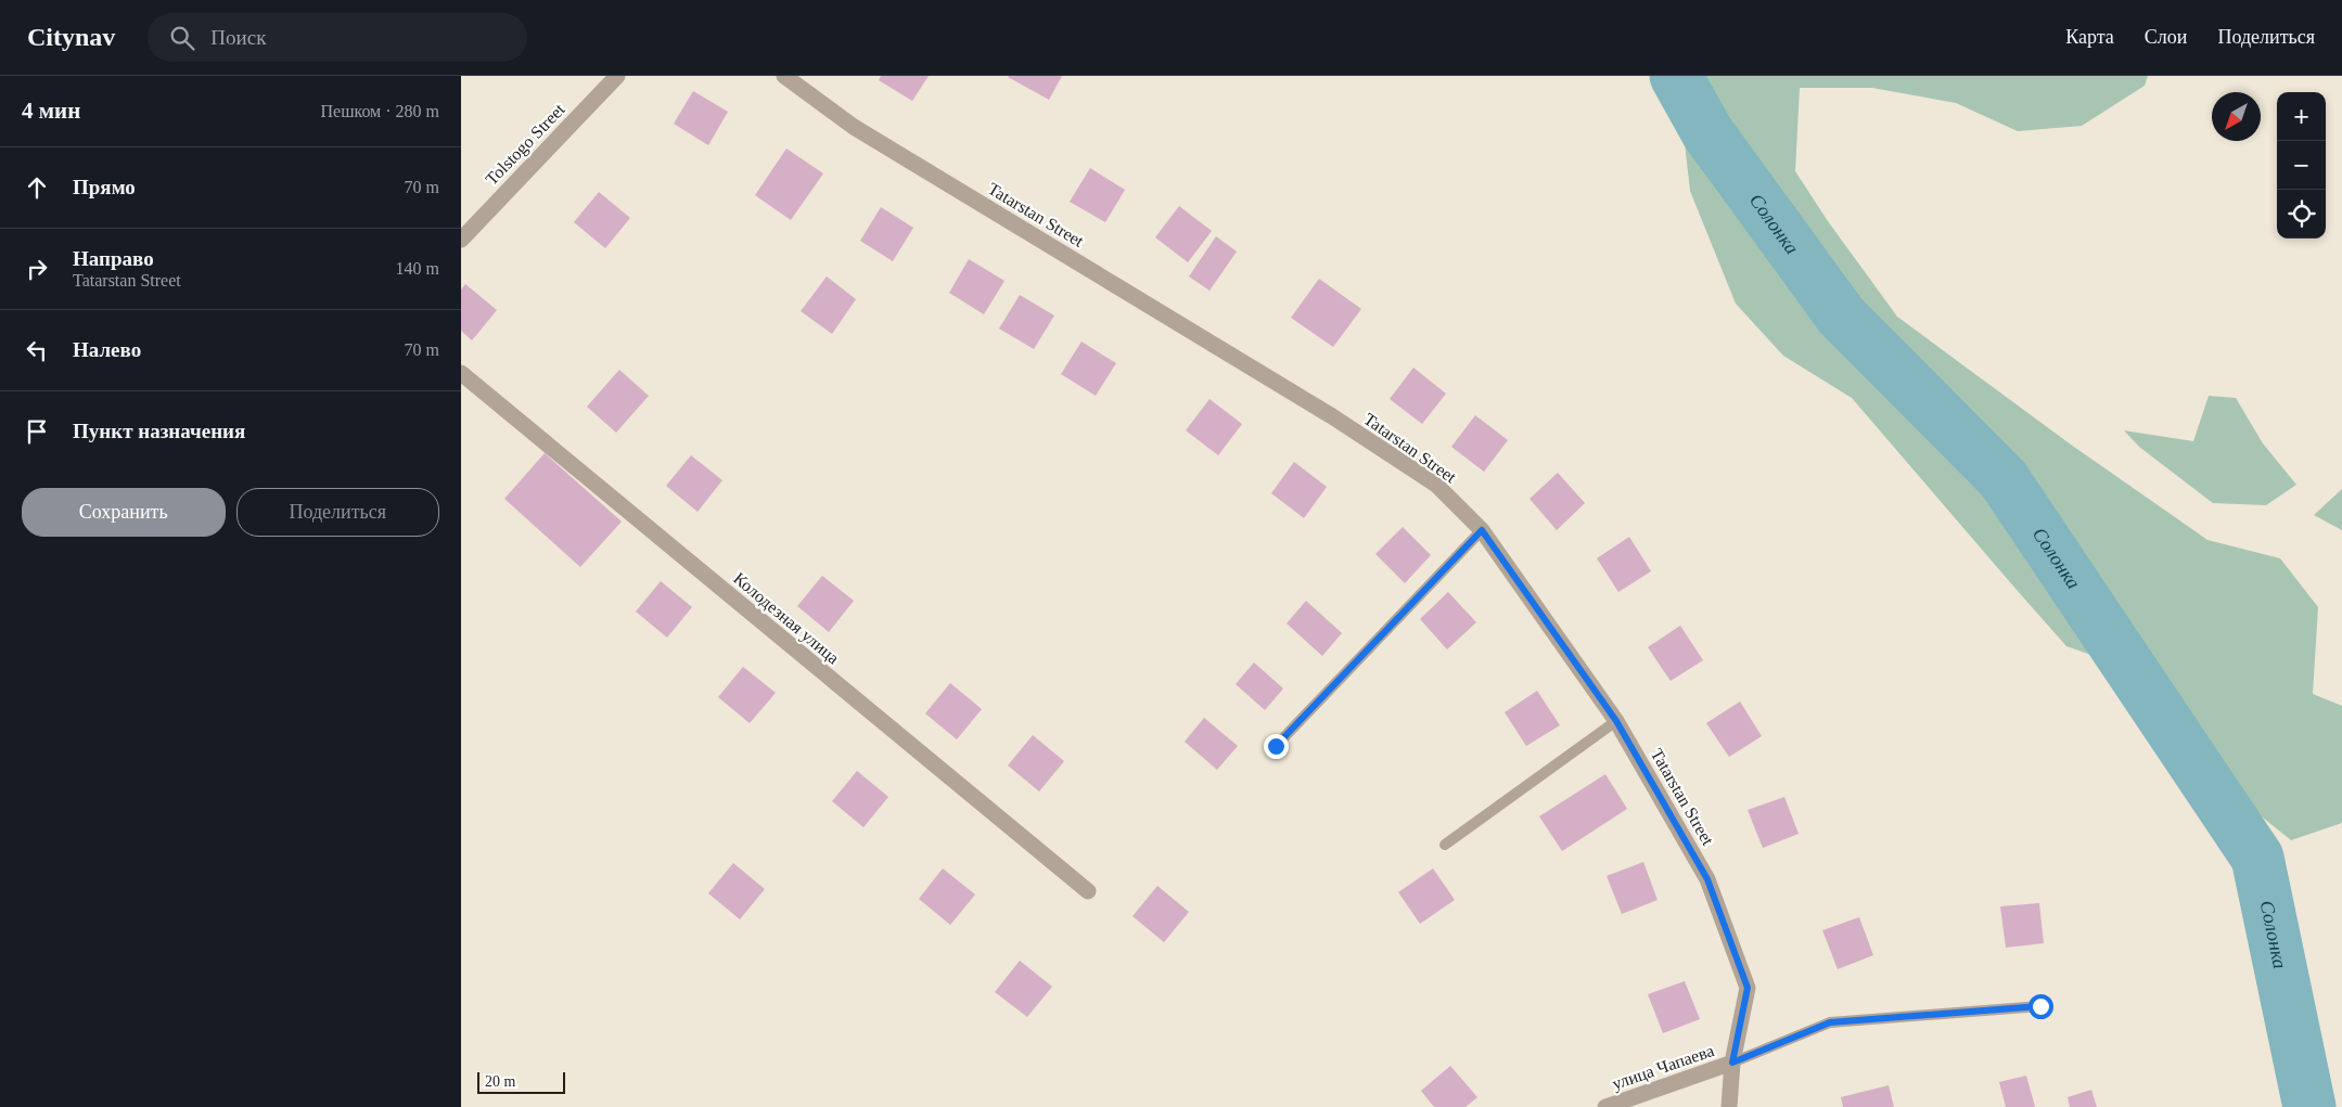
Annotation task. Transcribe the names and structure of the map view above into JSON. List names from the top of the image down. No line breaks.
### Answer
{"streets":{"street":["Tolstogo Street","Tatarstan Street","Колодезная улица","улица Чапаева"]},"crossings":[["Tatarstan Street","улица Чапаева"]],"water":["Солонка"],"scale_bar":"20 m","north":"bottom left","page":{"header":"Citynav","search":"Поиск","nav":["Карта","Слои","Поделиться"],"heading":["4 мин","Пешком · 280 m"],"map_buttons":["+","−"],"list":[["Прямо","70 m"],["Направо","Tatarstan Street","140 m"],["Налево","70 m"],"Пункт назначения"],"buttons":["Сохранить","Поделиться"],"scale":"20 m"}}
